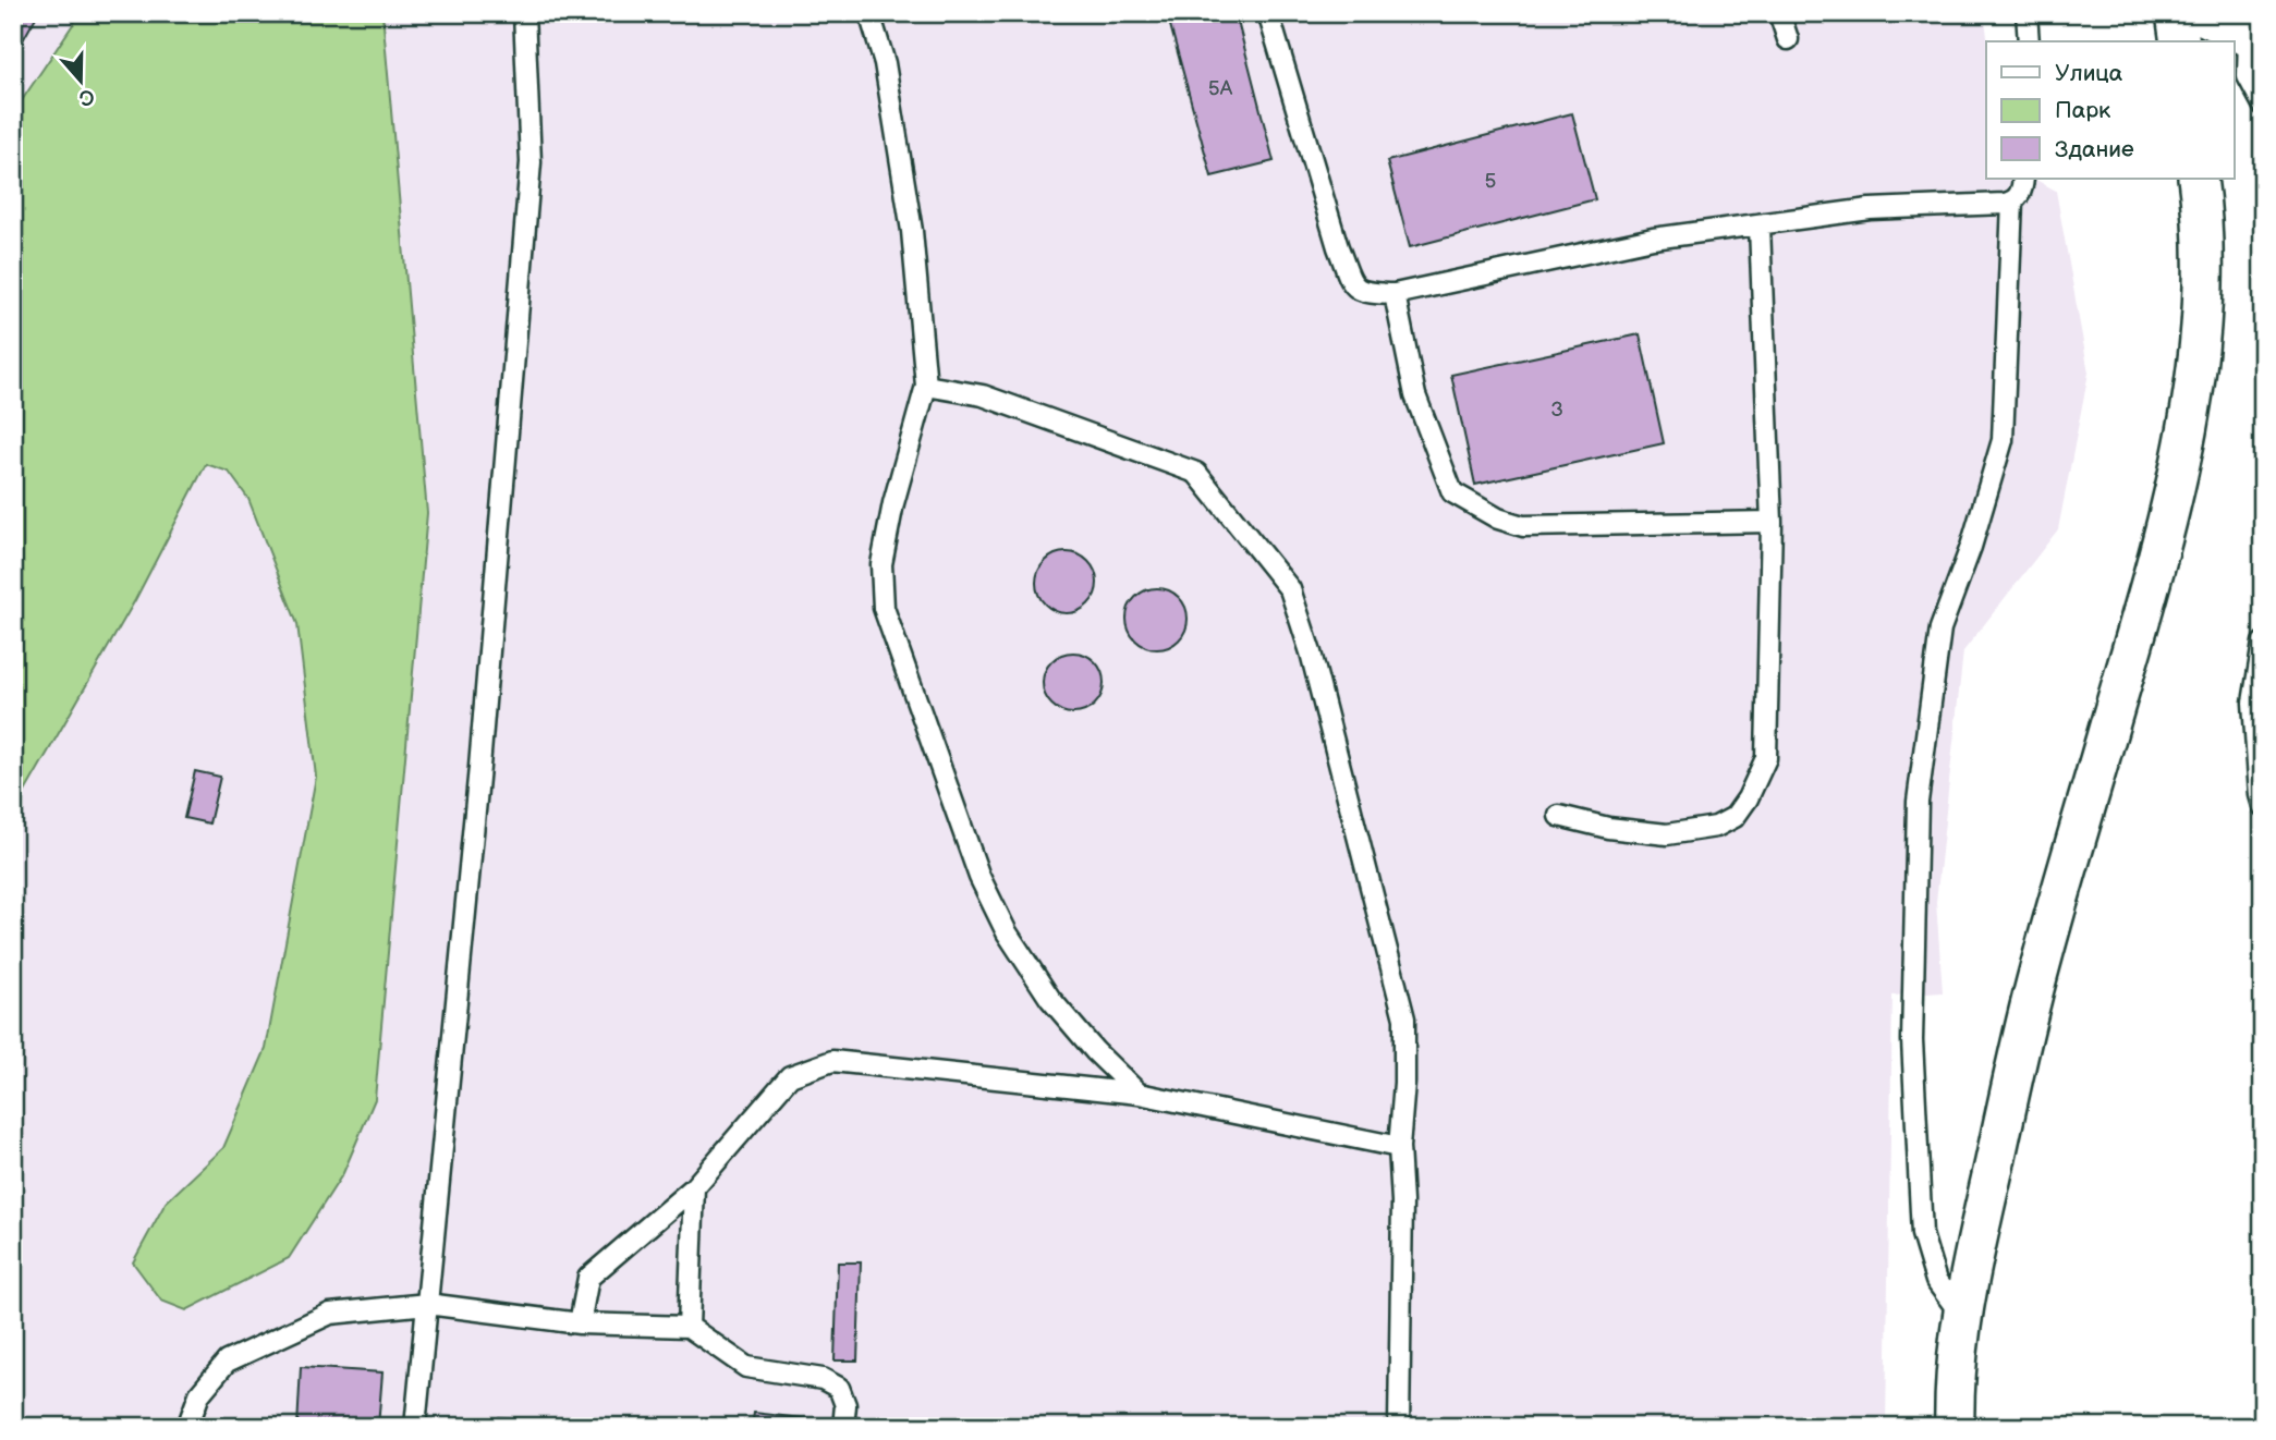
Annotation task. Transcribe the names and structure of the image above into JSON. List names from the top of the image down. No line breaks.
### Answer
{"house_numbers":["5А","5","3"],"legend":["Улица","Парк","Здание"],"north":"bottom"}
